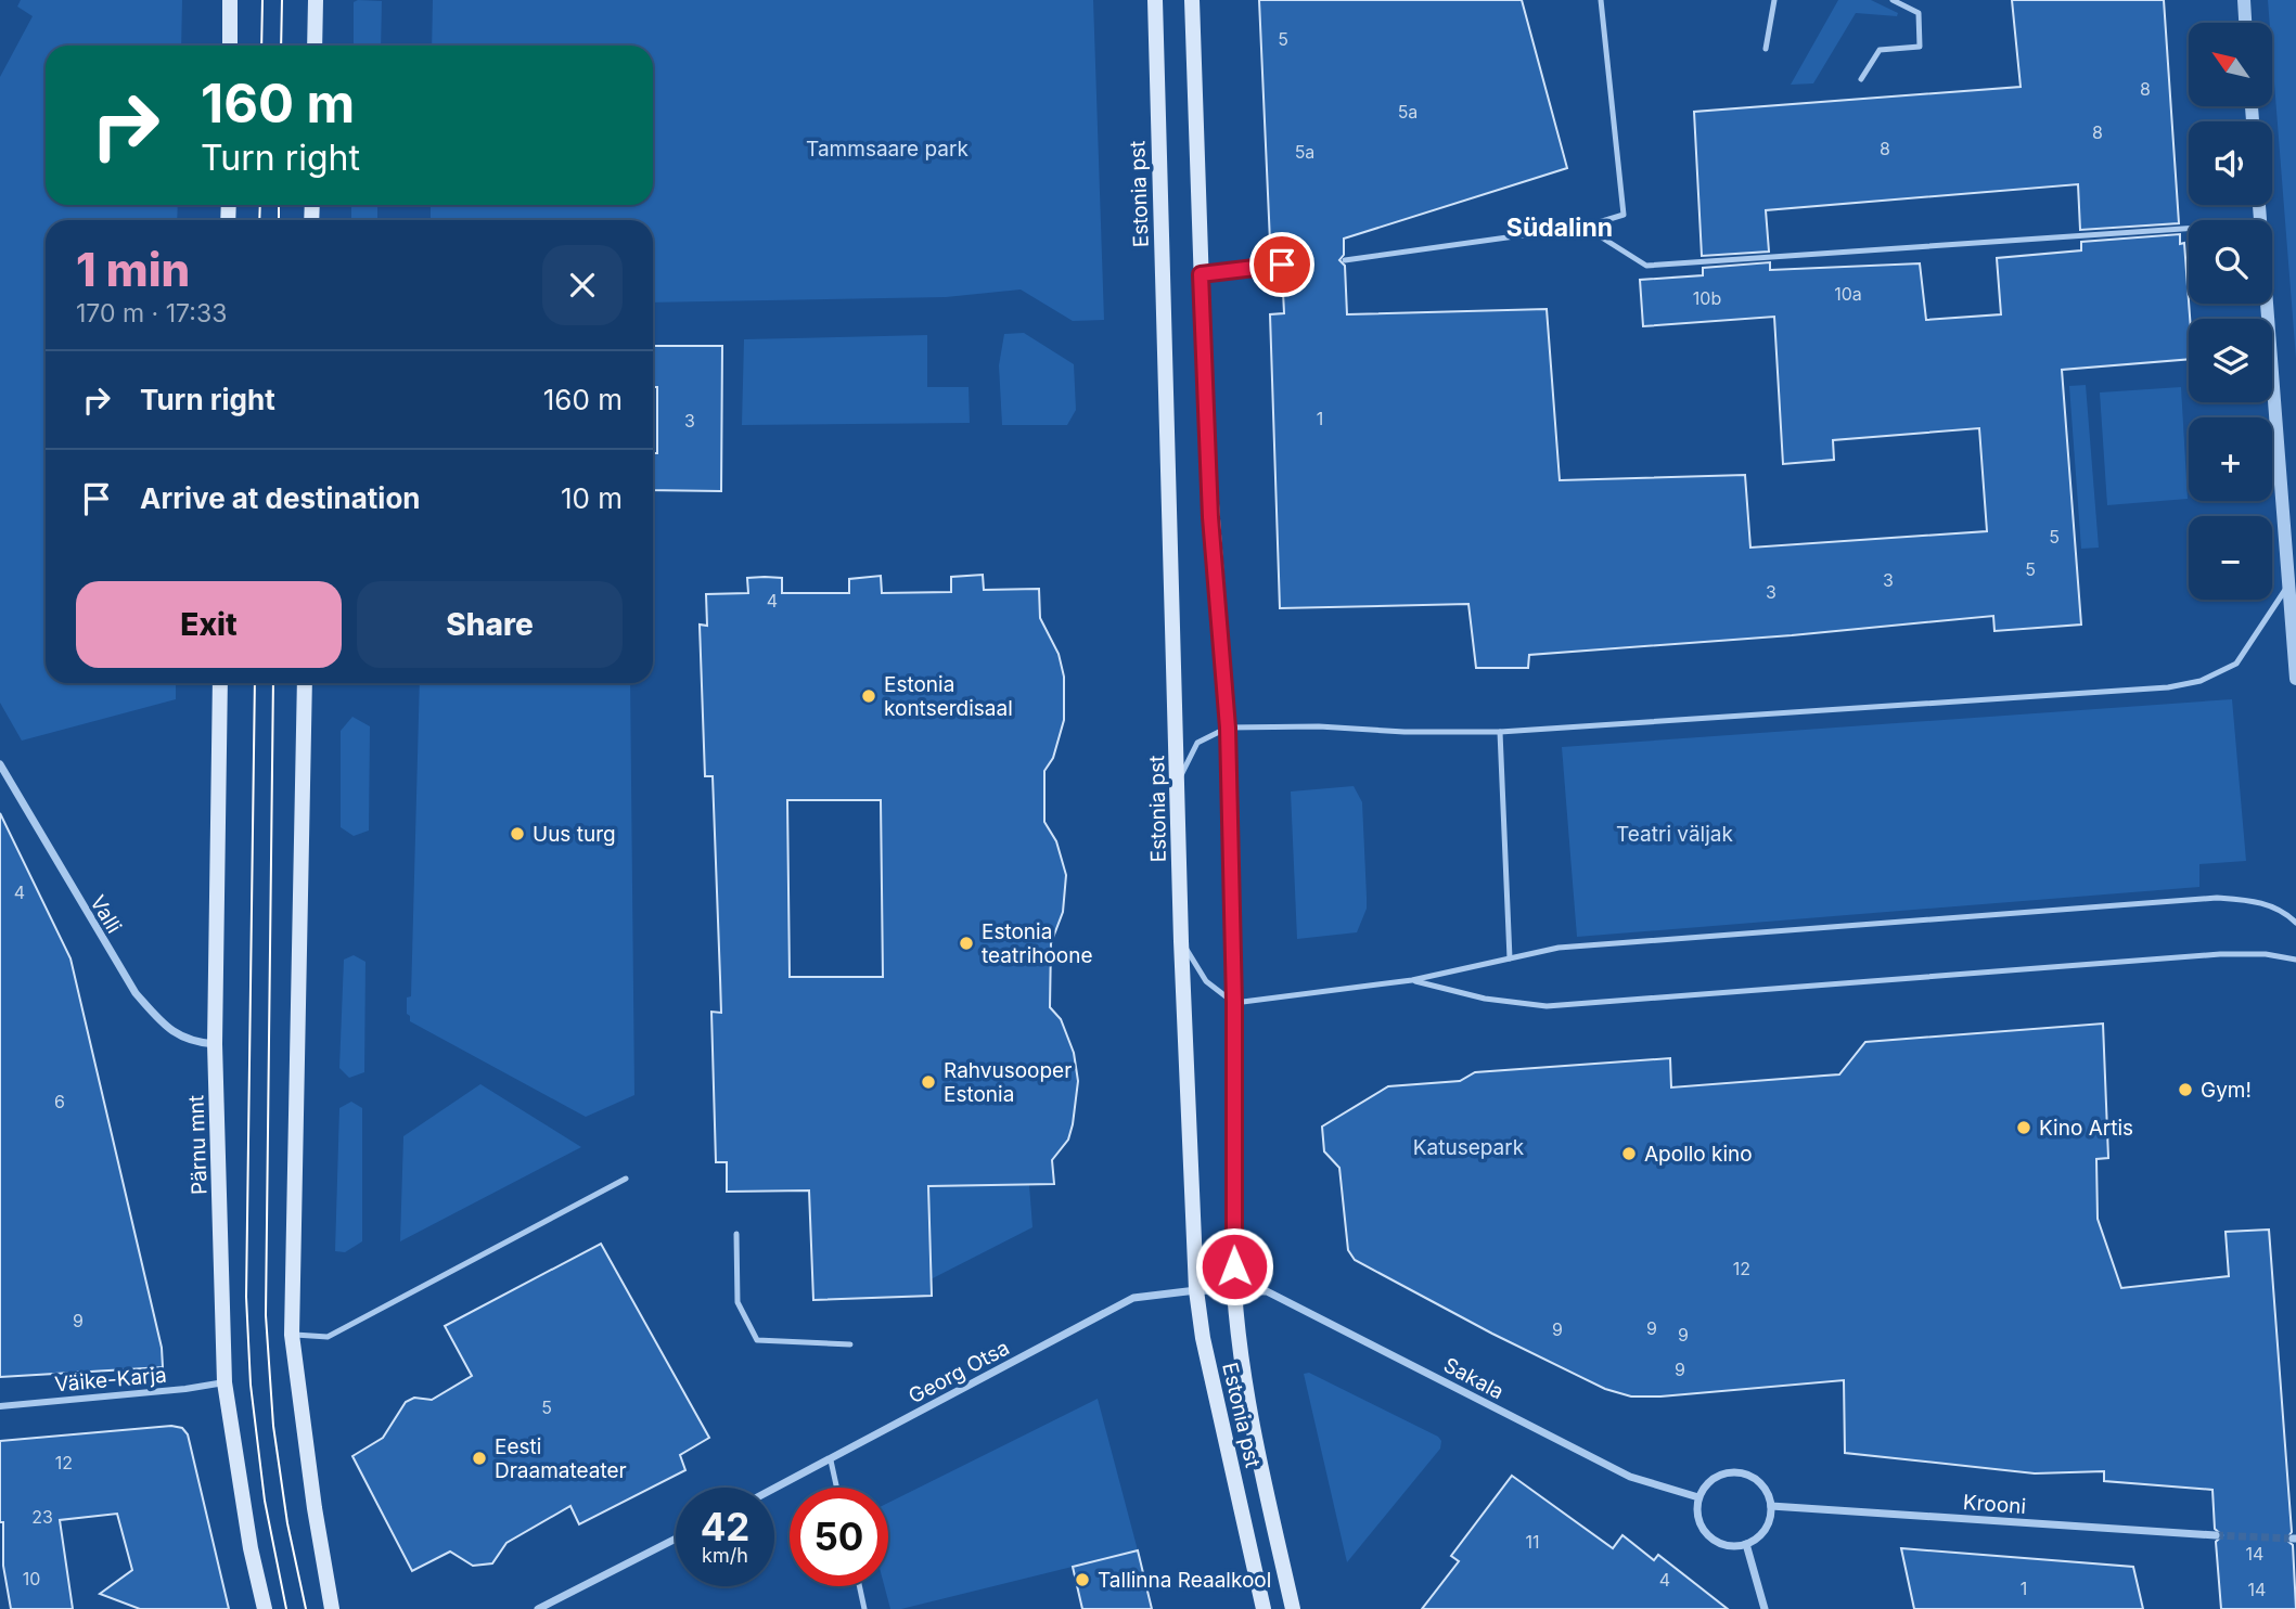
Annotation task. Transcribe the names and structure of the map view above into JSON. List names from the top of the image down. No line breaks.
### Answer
{"streets":{"main road":["Estonia pst","Pärnu mnt"],"street":["Valli","Georg Otsa","Sakala","Väike-Karja","Krooni"]},"crossings":[["Estonia pst","Georg Otsa"],["Estonia pst","Sakala"],["Valli","Pärnu mnt"],["Pärnu mnt","Väike-Karja"],["Georg Otsa","Sakala"],["Sakala","Krooni"]],"districts":["Südalinn"],"parks":["Tammsaare park","Teatri väljak","Katusepark"],"places":["Estonia kontserdisaal","Uus turg","Estonia teatrihoone","Rahvusooper Estonia","Gym!","Kino Artis","Apollo kino","Eesti Draamateater","Tallinna Reaalkool"],"house_numbers":["5","8","5a","8","8","5a","10a","10b","1","3","5","5","3","3","4","4","6","12","9","9","9","9","9","5","12","23","11","14","10","4","1","14"],"north":"top left","page":{"map_buttons":["+","−"],"turn":["160 m","Turn right"],"heading":["1 min","170 m · 17:33"],"list":[{"name":"Turn right","value":"160 m"},{"name":"Arrive at destination","value":"10 m"}],"buttons":["Exit","Share"],"speed":"42 km/h","limit":"50"}}
